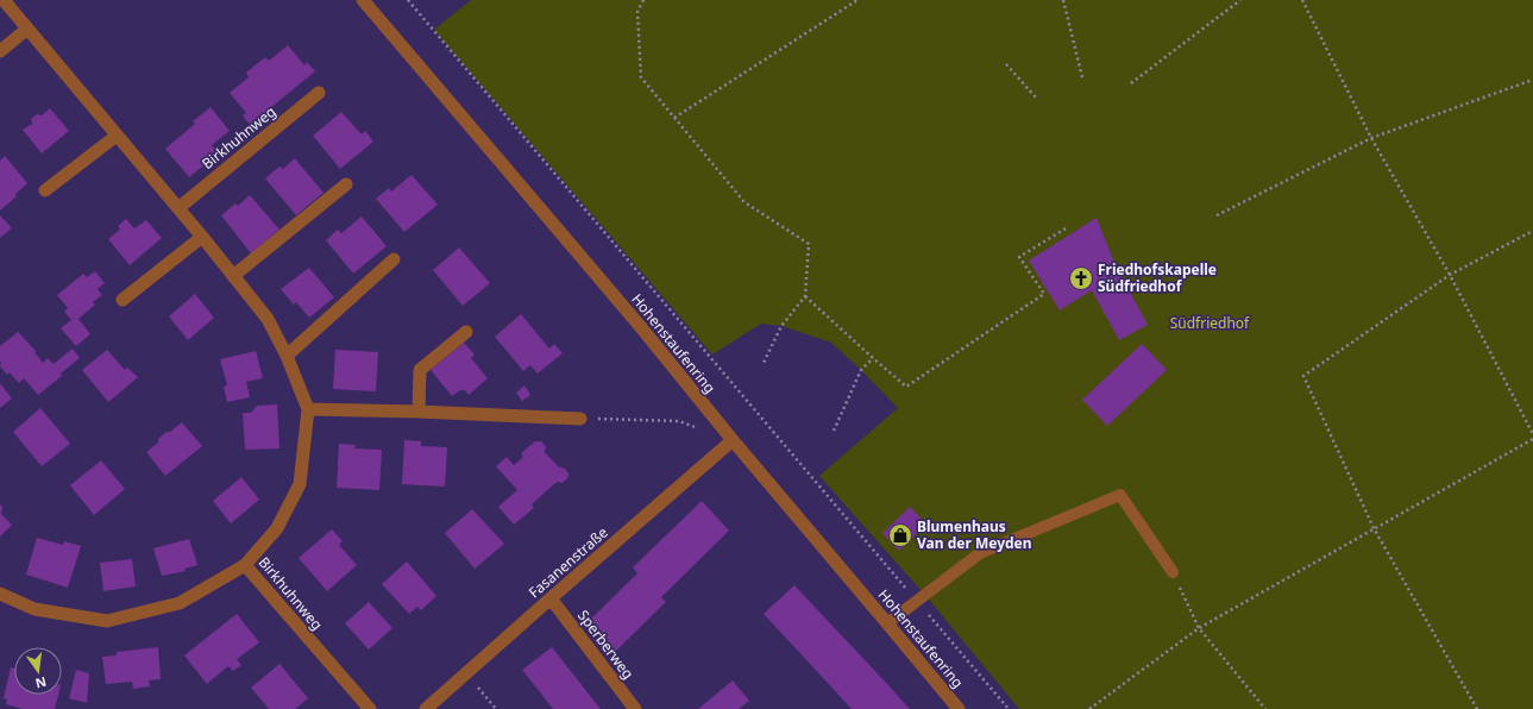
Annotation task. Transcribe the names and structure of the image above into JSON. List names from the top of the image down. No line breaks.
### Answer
{"streets":{"street":["Birkhuhnweg","Hohenstaufenring","Fasanenstraße","Sperberweg"]},"crossings":[["Hohenstaufenring","Fasanenstraße"],["Fasanenstraße","Sperberweg"]],"parks":["Südfriedhof"],"places":{"church":["Friedhofskapelle Südfriedhof"],"shop":["Blumenhaus Van der Meyden"]},"north":"bottom"}
